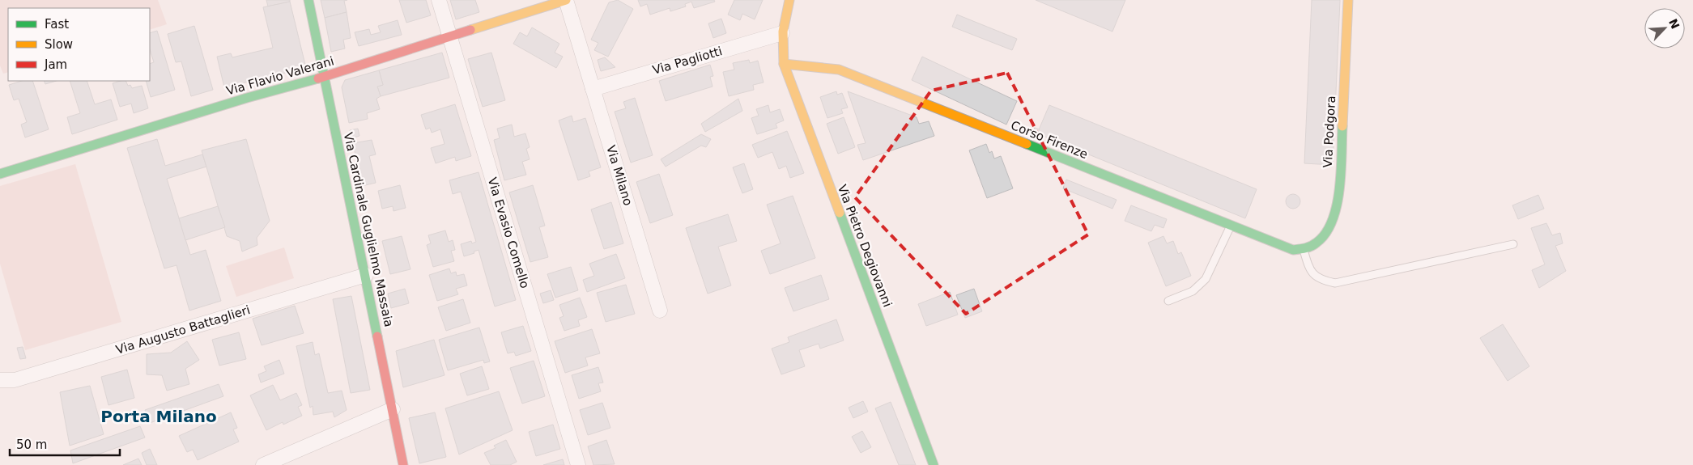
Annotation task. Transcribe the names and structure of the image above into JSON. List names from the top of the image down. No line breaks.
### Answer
{"streets":{"street":["Via Pagliotti","Via Flavio Valerani","Via Podgora","Corso Firenze","Via Milano","Via Cardinale Guglielmo Massaia","Via Evasio Comello","Via Pietro Degiovanni","Via Augusto Battaglieri"]},"crossings":[["Via Pagliotti","Via Milano"],["Via Pagliotti","Via Pietro Degiovanni"],["Via Flavio Valerani","Via Milano"],["Via Flavio Valerani","Via Cardinale Guglielmo Massaia"],["Via Flavio Valerani","Via Evasio Comello"],["Via Podgora","Corso Firenze"],["Corso Firenze","Via Pietro Degiovanni"],["Via Cardinale Guglielmo Massaia","Via Augusto Battaglieri"]],"districts":["Porta Milano"],"legend":["Fast","Slow","Jam"],"scale_bar":"50 m","north":"top right"}
